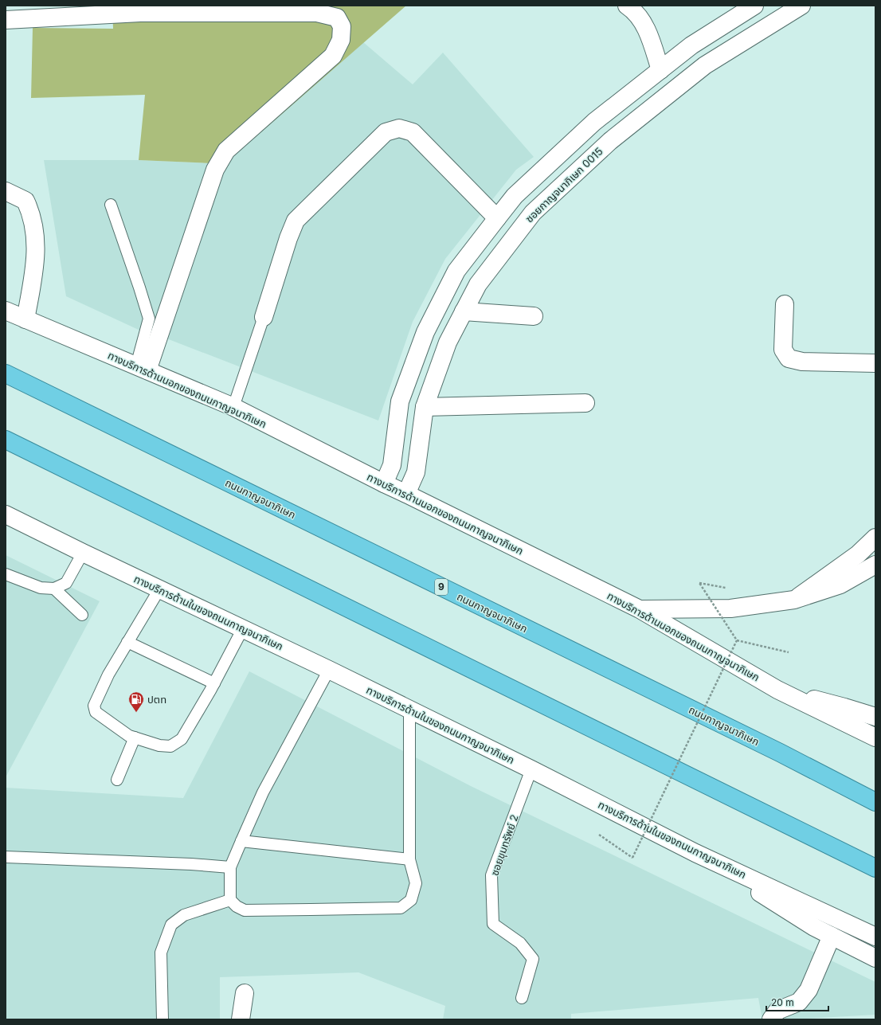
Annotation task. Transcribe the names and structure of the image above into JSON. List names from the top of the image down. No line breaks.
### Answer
{"streets":{"highway":["ถนนกาญจนาภิเษก","9"],"street":["ซอยกาญจนาภิเษก 0015","ทางบริการด้านนอกของถนนกาญจนาภิเษก","ทางบริการด้านในของถนนกาญจนาภิเษก"],"lane":["ซอยขุมทรัพย์ 2"]},"crossings":[["ซอยกาญจนาภิเษก 0015","ทางบริการด้านนอกของถนนกาญจนาภิเษก"],["ทางบริการด้านในของถนนกาญจนาภิเษก","ซอยขุมทรัพย์ 2"]],"places":{"fuel station":["ปตท"]},"scale_bar":"20 m"}
